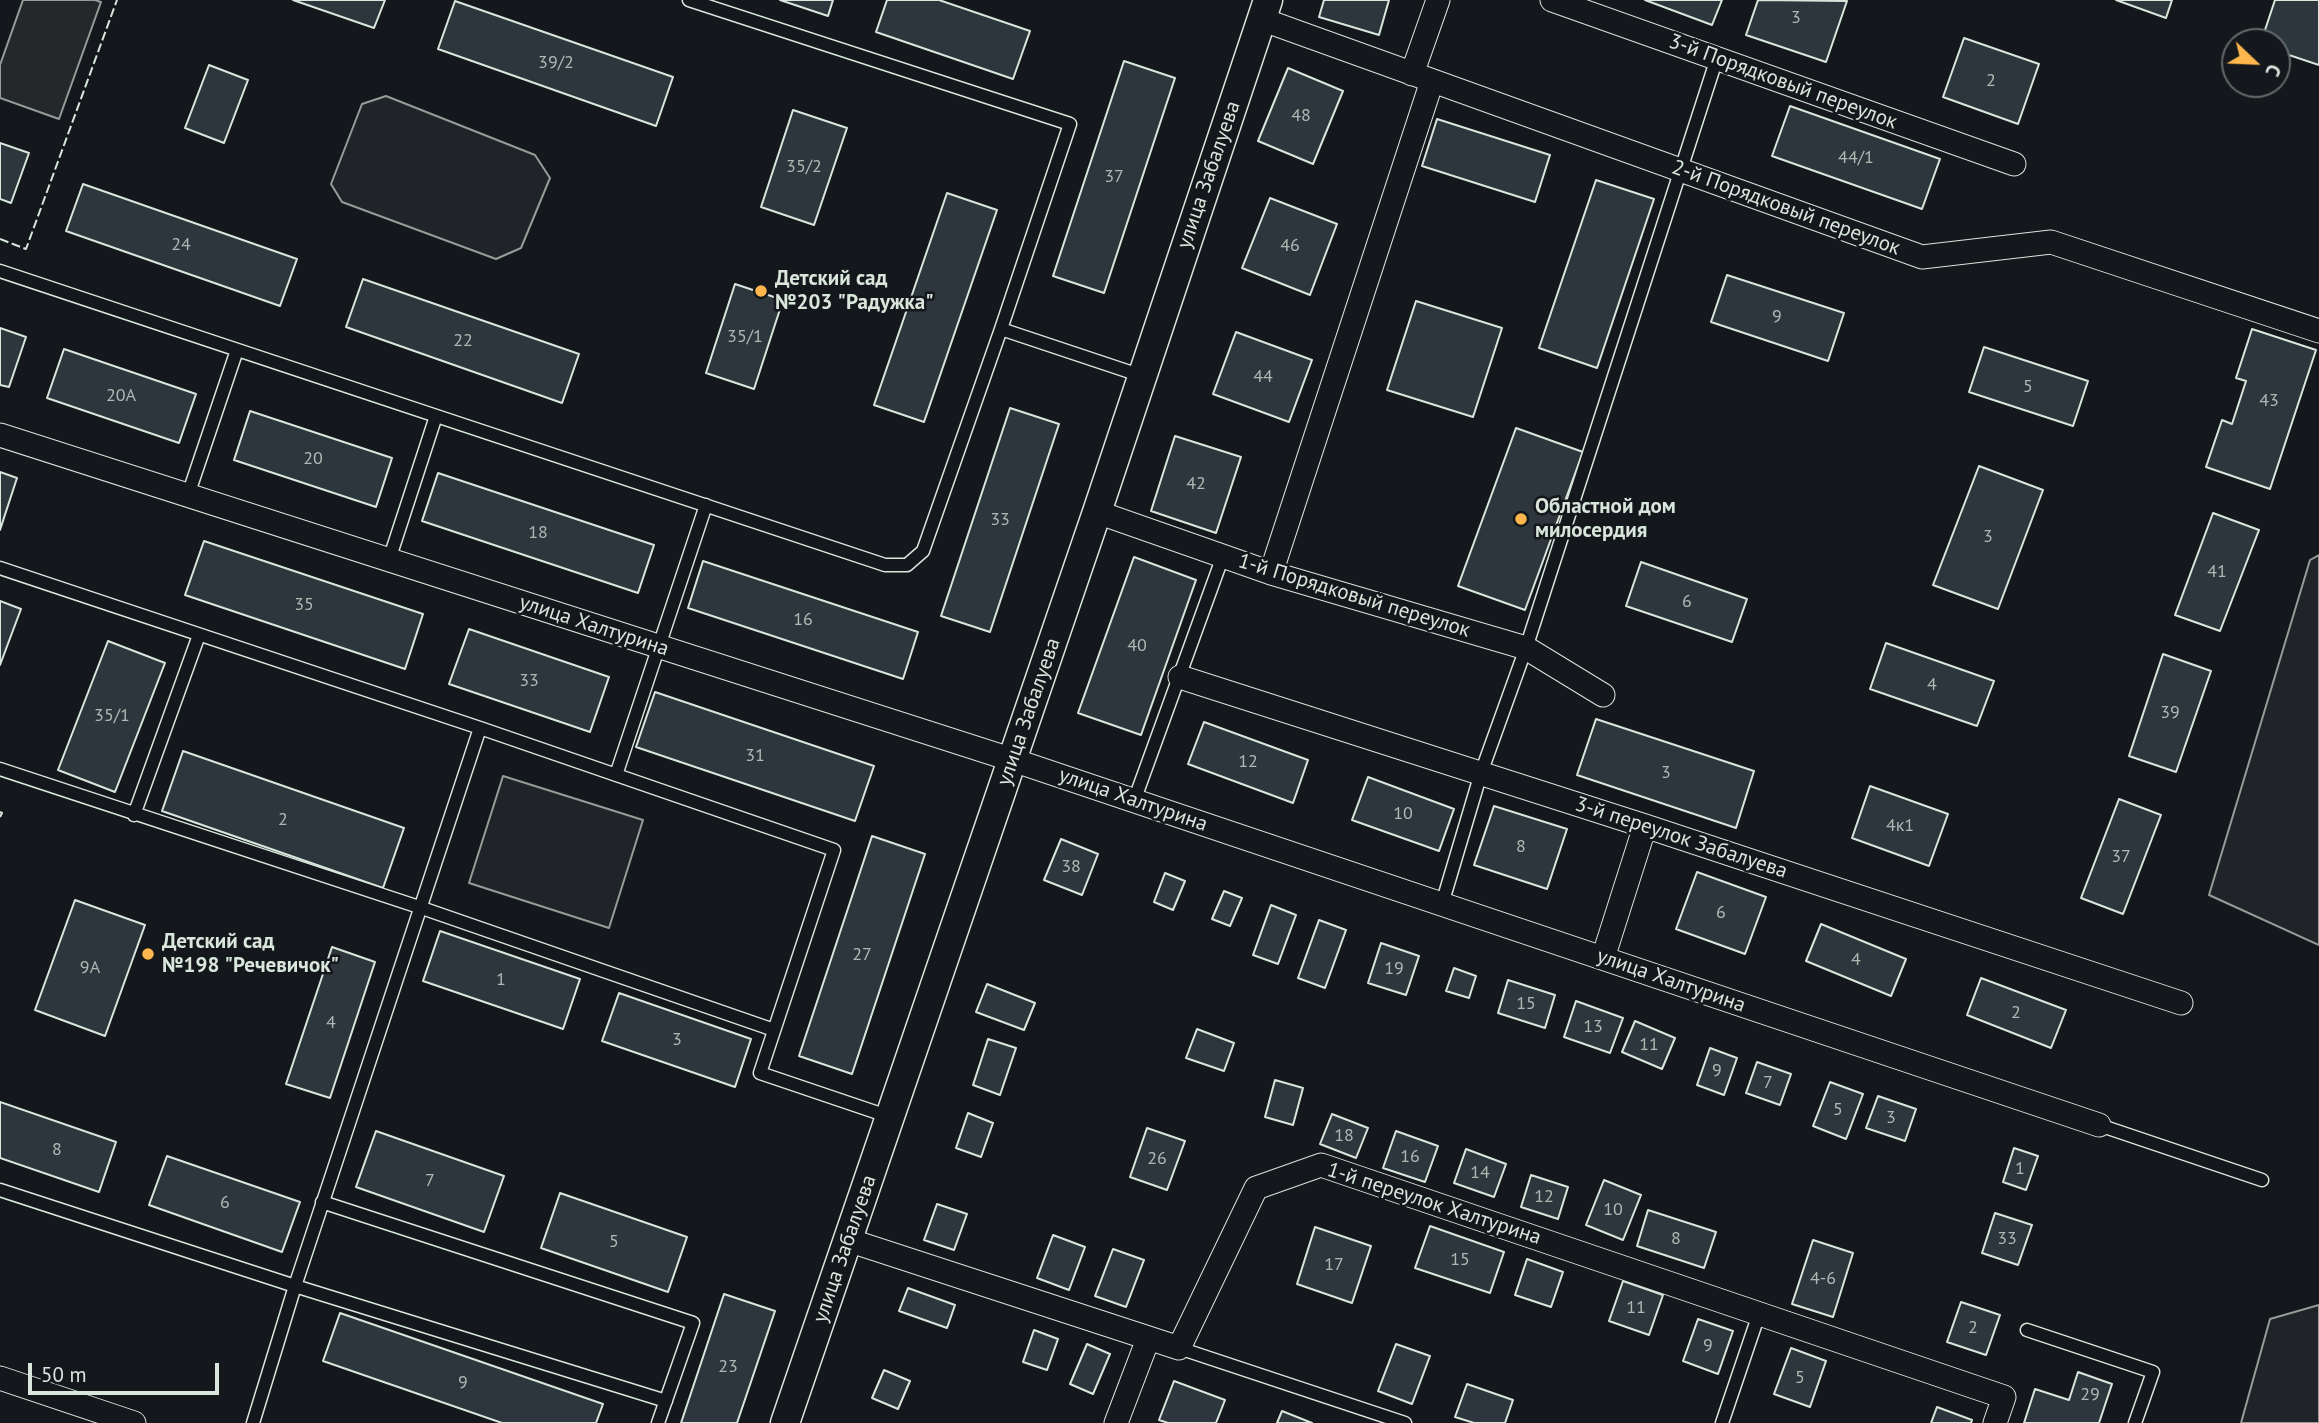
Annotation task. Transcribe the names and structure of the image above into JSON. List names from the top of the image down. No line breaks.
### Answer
{"streets":{"street":["3-й Порядковый переулок","улица Забалуева","2-й Порядковый переулок","1-й Порядковый переулок","улица Халтурина","3-й переулок Забалуева","1-й переулок Халтурина"]},"crossings":[["улица Забалуева","2-й Порядковый переулок"],["улица Забалуева","1-й Порядковый переулок"],["улица Забалуева","улица Халтурина"]],"places":["Детский сад №203 \"Радужка\"","Областной дом милосердия","Детский сад №198 \"Речевичок\""],"house_numbers":["3","39/2","2","48","44/1","35/2","37","24","46","9","35/1","22","44","5","20А","43","20","42","33","18","3","41","6","35","16","40","33","4","39","35/1","31","12","3","10","2","4к1","8","37","38","6","27","4","9А","19","1","15","2","4","13","3","11","9","7","5","3","18","8","16","26","1","14","7","12","6","10","8","33","5","15","17","4-6","11","2","9","23","5","9","29"],"scale_bar":"50 m","north":"bottom right"}
